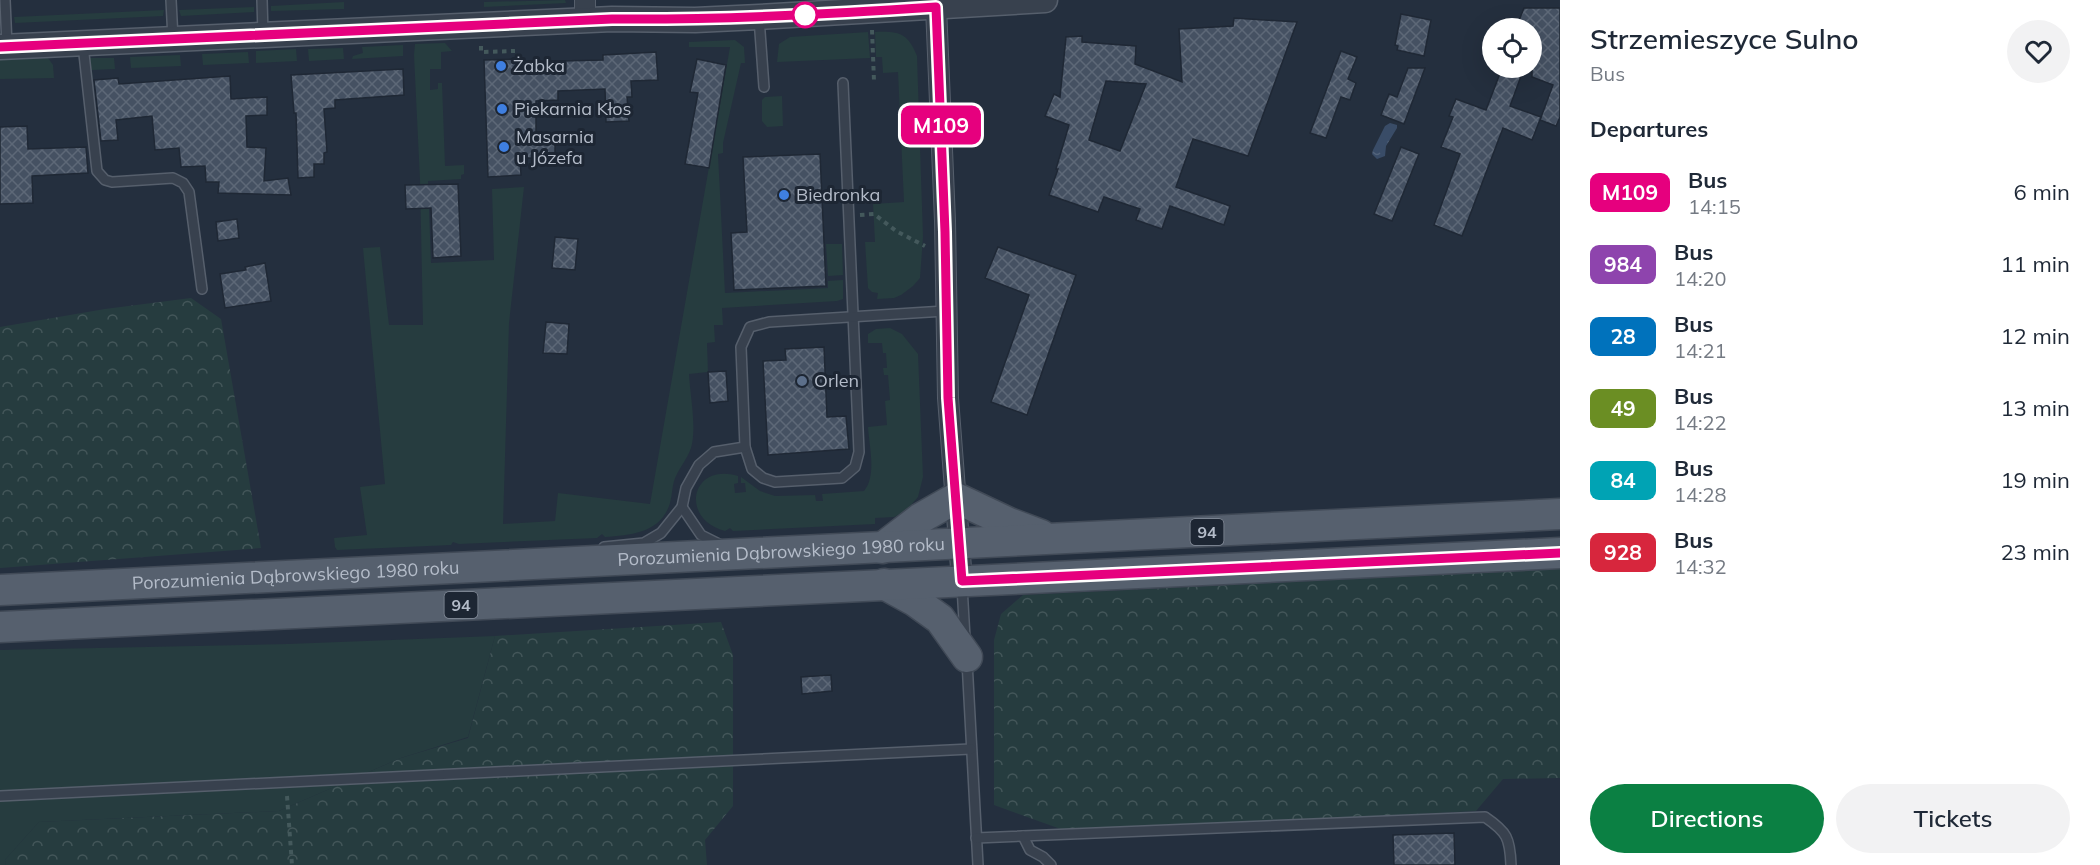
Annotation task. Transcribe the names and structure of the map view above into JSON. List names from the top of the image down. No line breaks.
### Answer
{"streets":{"main road":["94","Porozumienia Dąbrowskiego 1980 roku"]},"places":["Żabka","Piekarnia Kłos","Masarnia u Józefa","Biedronka","Orlen"],"lines":["bus line M109"],"page":{"on_map":"M109","heading":[["Strzemieszyce Sulno","Bus"],"Departures"],"list":[{"mark":"M109","name":"Bus","note":"14:15","value":"6 min"},{"mark":"984","name":"Bus","note":"14:20","value":"11 min"},{"mark":"28","name":"Bus","note":"14:21","value":"12 min"},{"mark":"49","name":"Bus","note":"14:22","value":"13 min"},{"mark":"84","name":"Bus","note":"14:28","value":"19 min"},{"mark":"928","name":"Bus","note":"14:32","value":"23 min"}],"buttons":["Directions","Tickets"]}}
